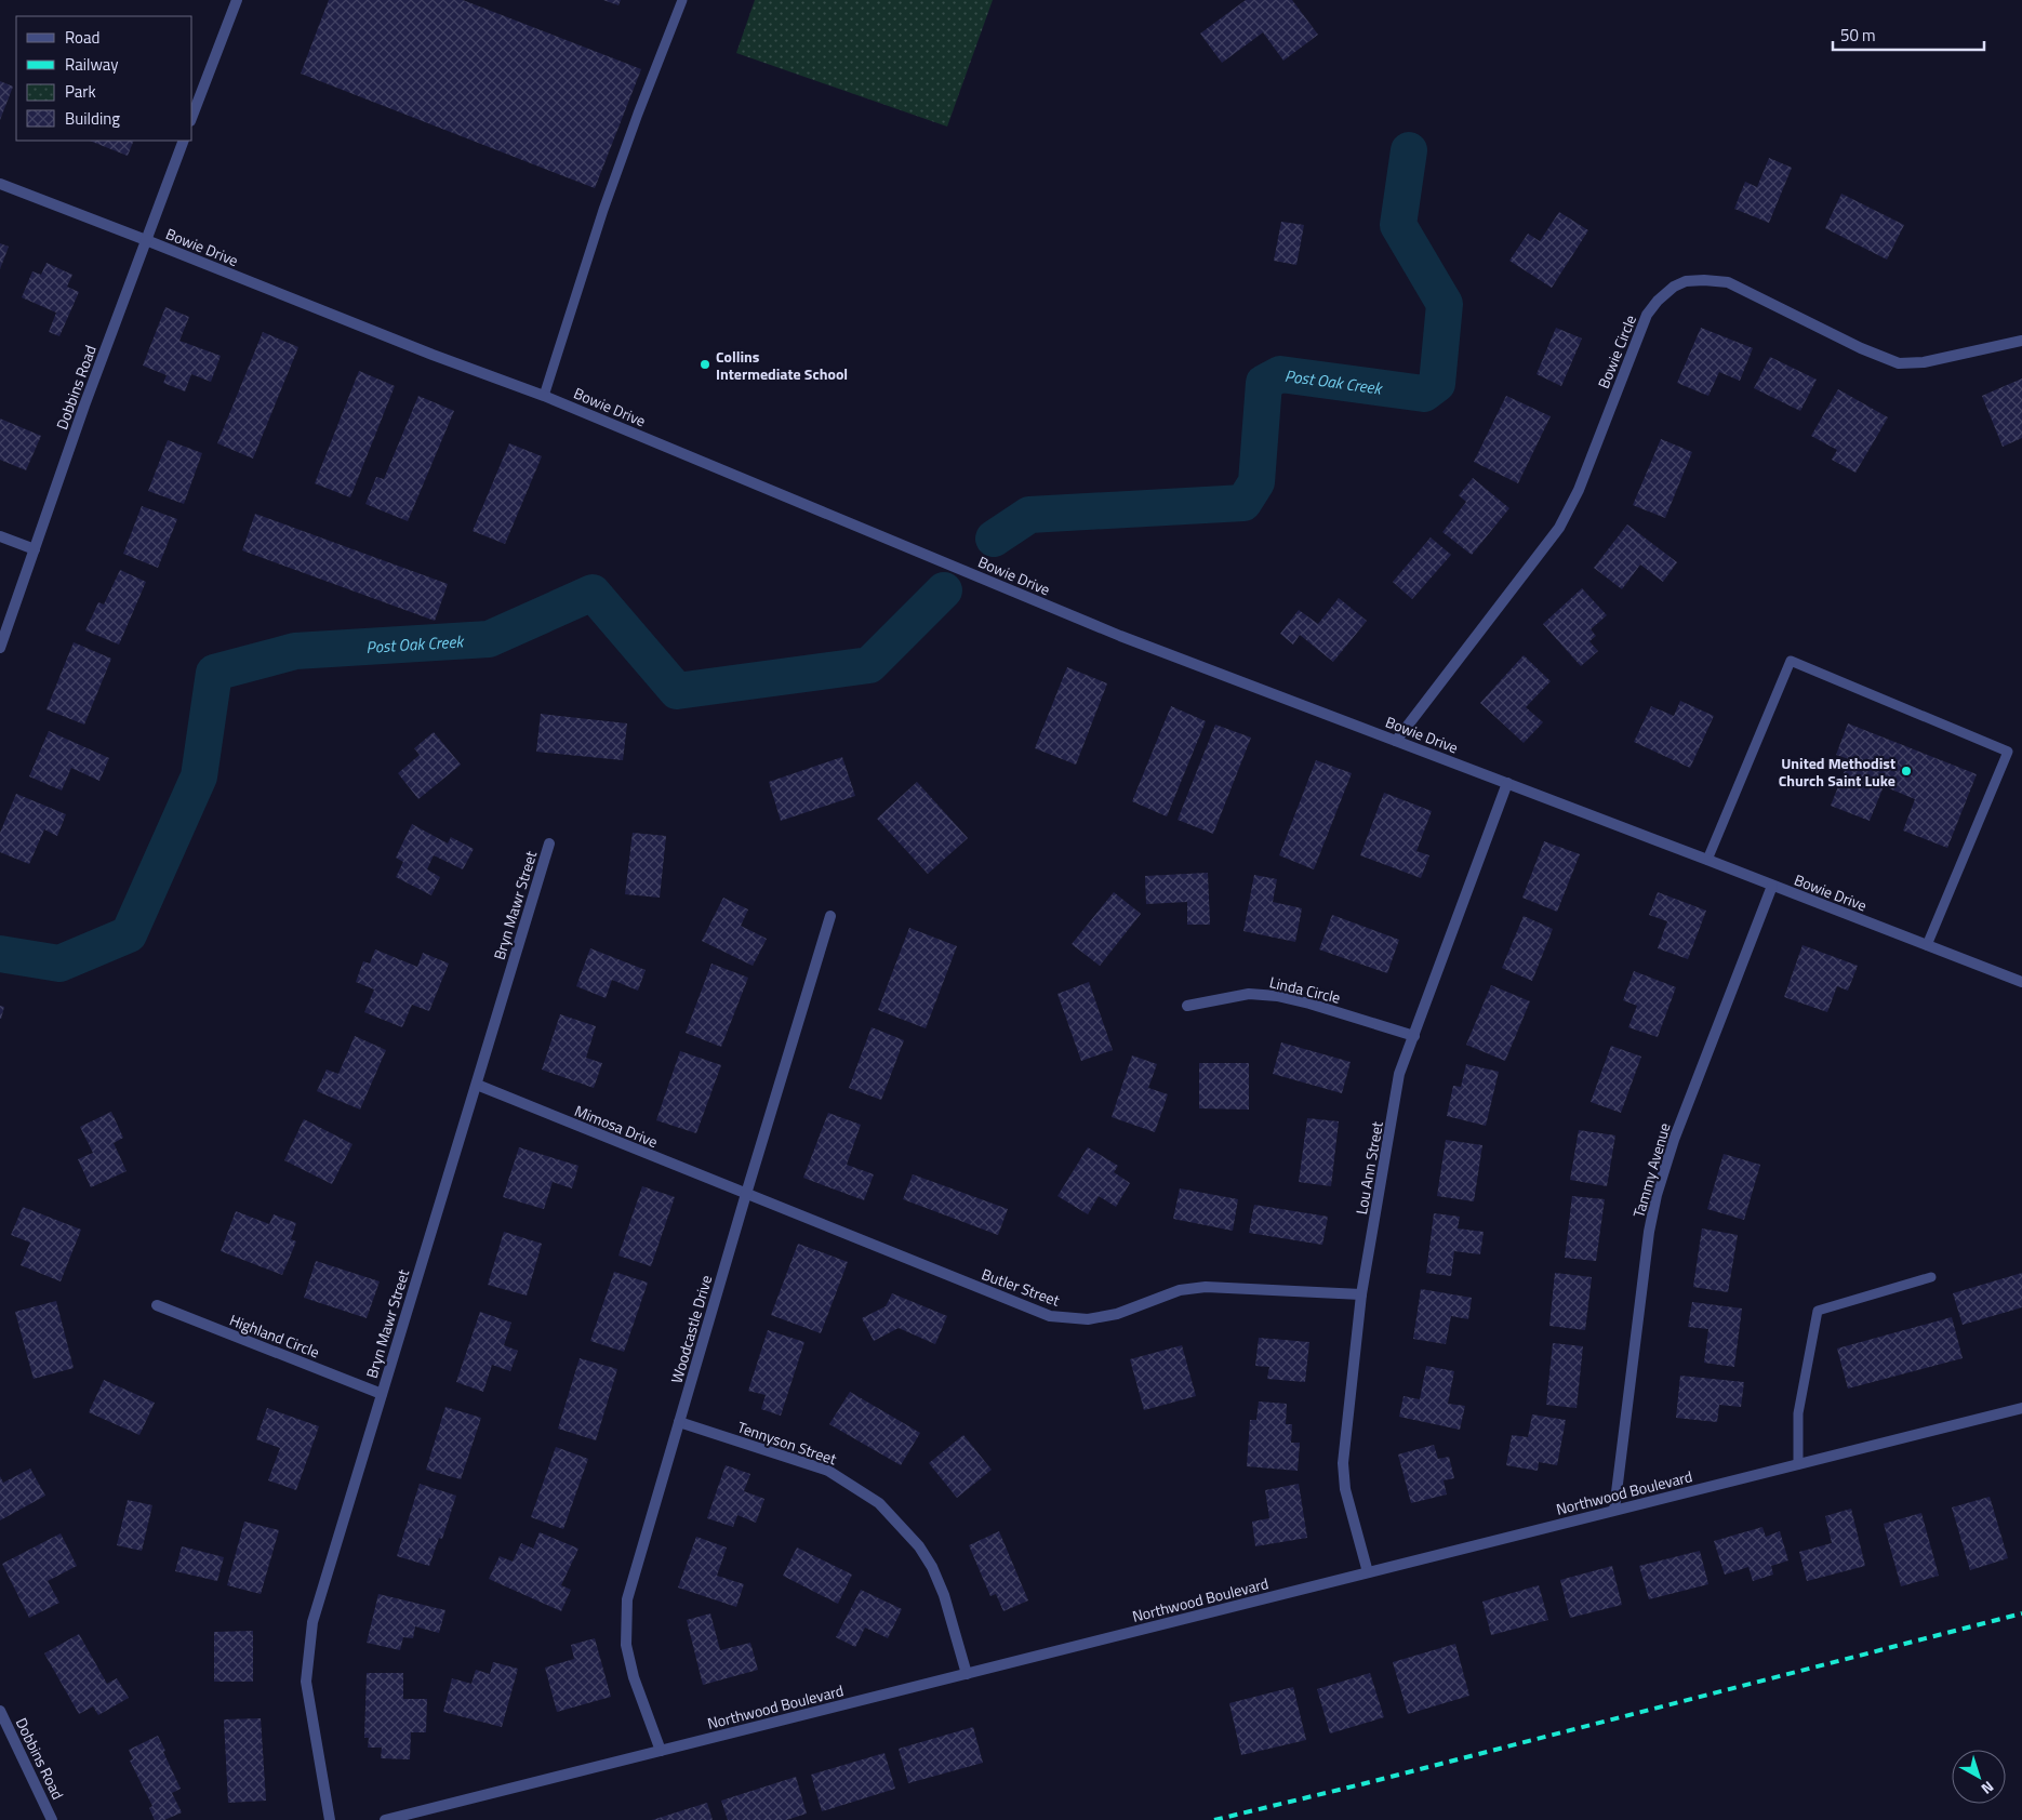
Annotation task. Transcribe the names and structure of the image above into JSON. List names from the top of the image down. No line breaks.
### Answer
{"streets":{"street":["Bowie Drive","Bowie Circle","Dobbins Road","Bryn Mawr Street","Linda Circle","Mimosa Drive","Lou Ann Street","Tammy Avenue","Butler Street","Woodcastle Drive","Highland Circle","Tennyson Street","Northwood Boulevard"]},"crossings":[["Bowie Drive","Bowie Circle"],["Bowie Drive","Dobbins Road"],["Bowie Drive","Lou Ann Street"],["Bowie Drive","Tammy Avenue"],["Bryn Mawr Street","Mimosa Drive"],["Bryn Mawr Street","Highland Circle"],["Linda Circle","Lou Ann Street"],["Mimosa Drive","Butler Street"],["Mimosa Drive","Woodcastle Drive"],["Lou Ann Street","Butler Street"],["Lou Ann Street","Northwood Boulevard"],["Tammy Avenue","Northwood Boulevard"],["Butler Street","Woodcastle Drive"],["Woodcastle Drive","Tennyson Street"],["Woodcastle Drive","Northwood Boulevard"],["Tennyson Street","Northwood Boulevard"]],"water":["Post Oak Creek"],"places":["Collins Intermediate School","United Methodist Church Saint Luke"],"legend":["Road","Railway","Park","Building"],"scale_bar":"50 m","north":"bottom right"}
